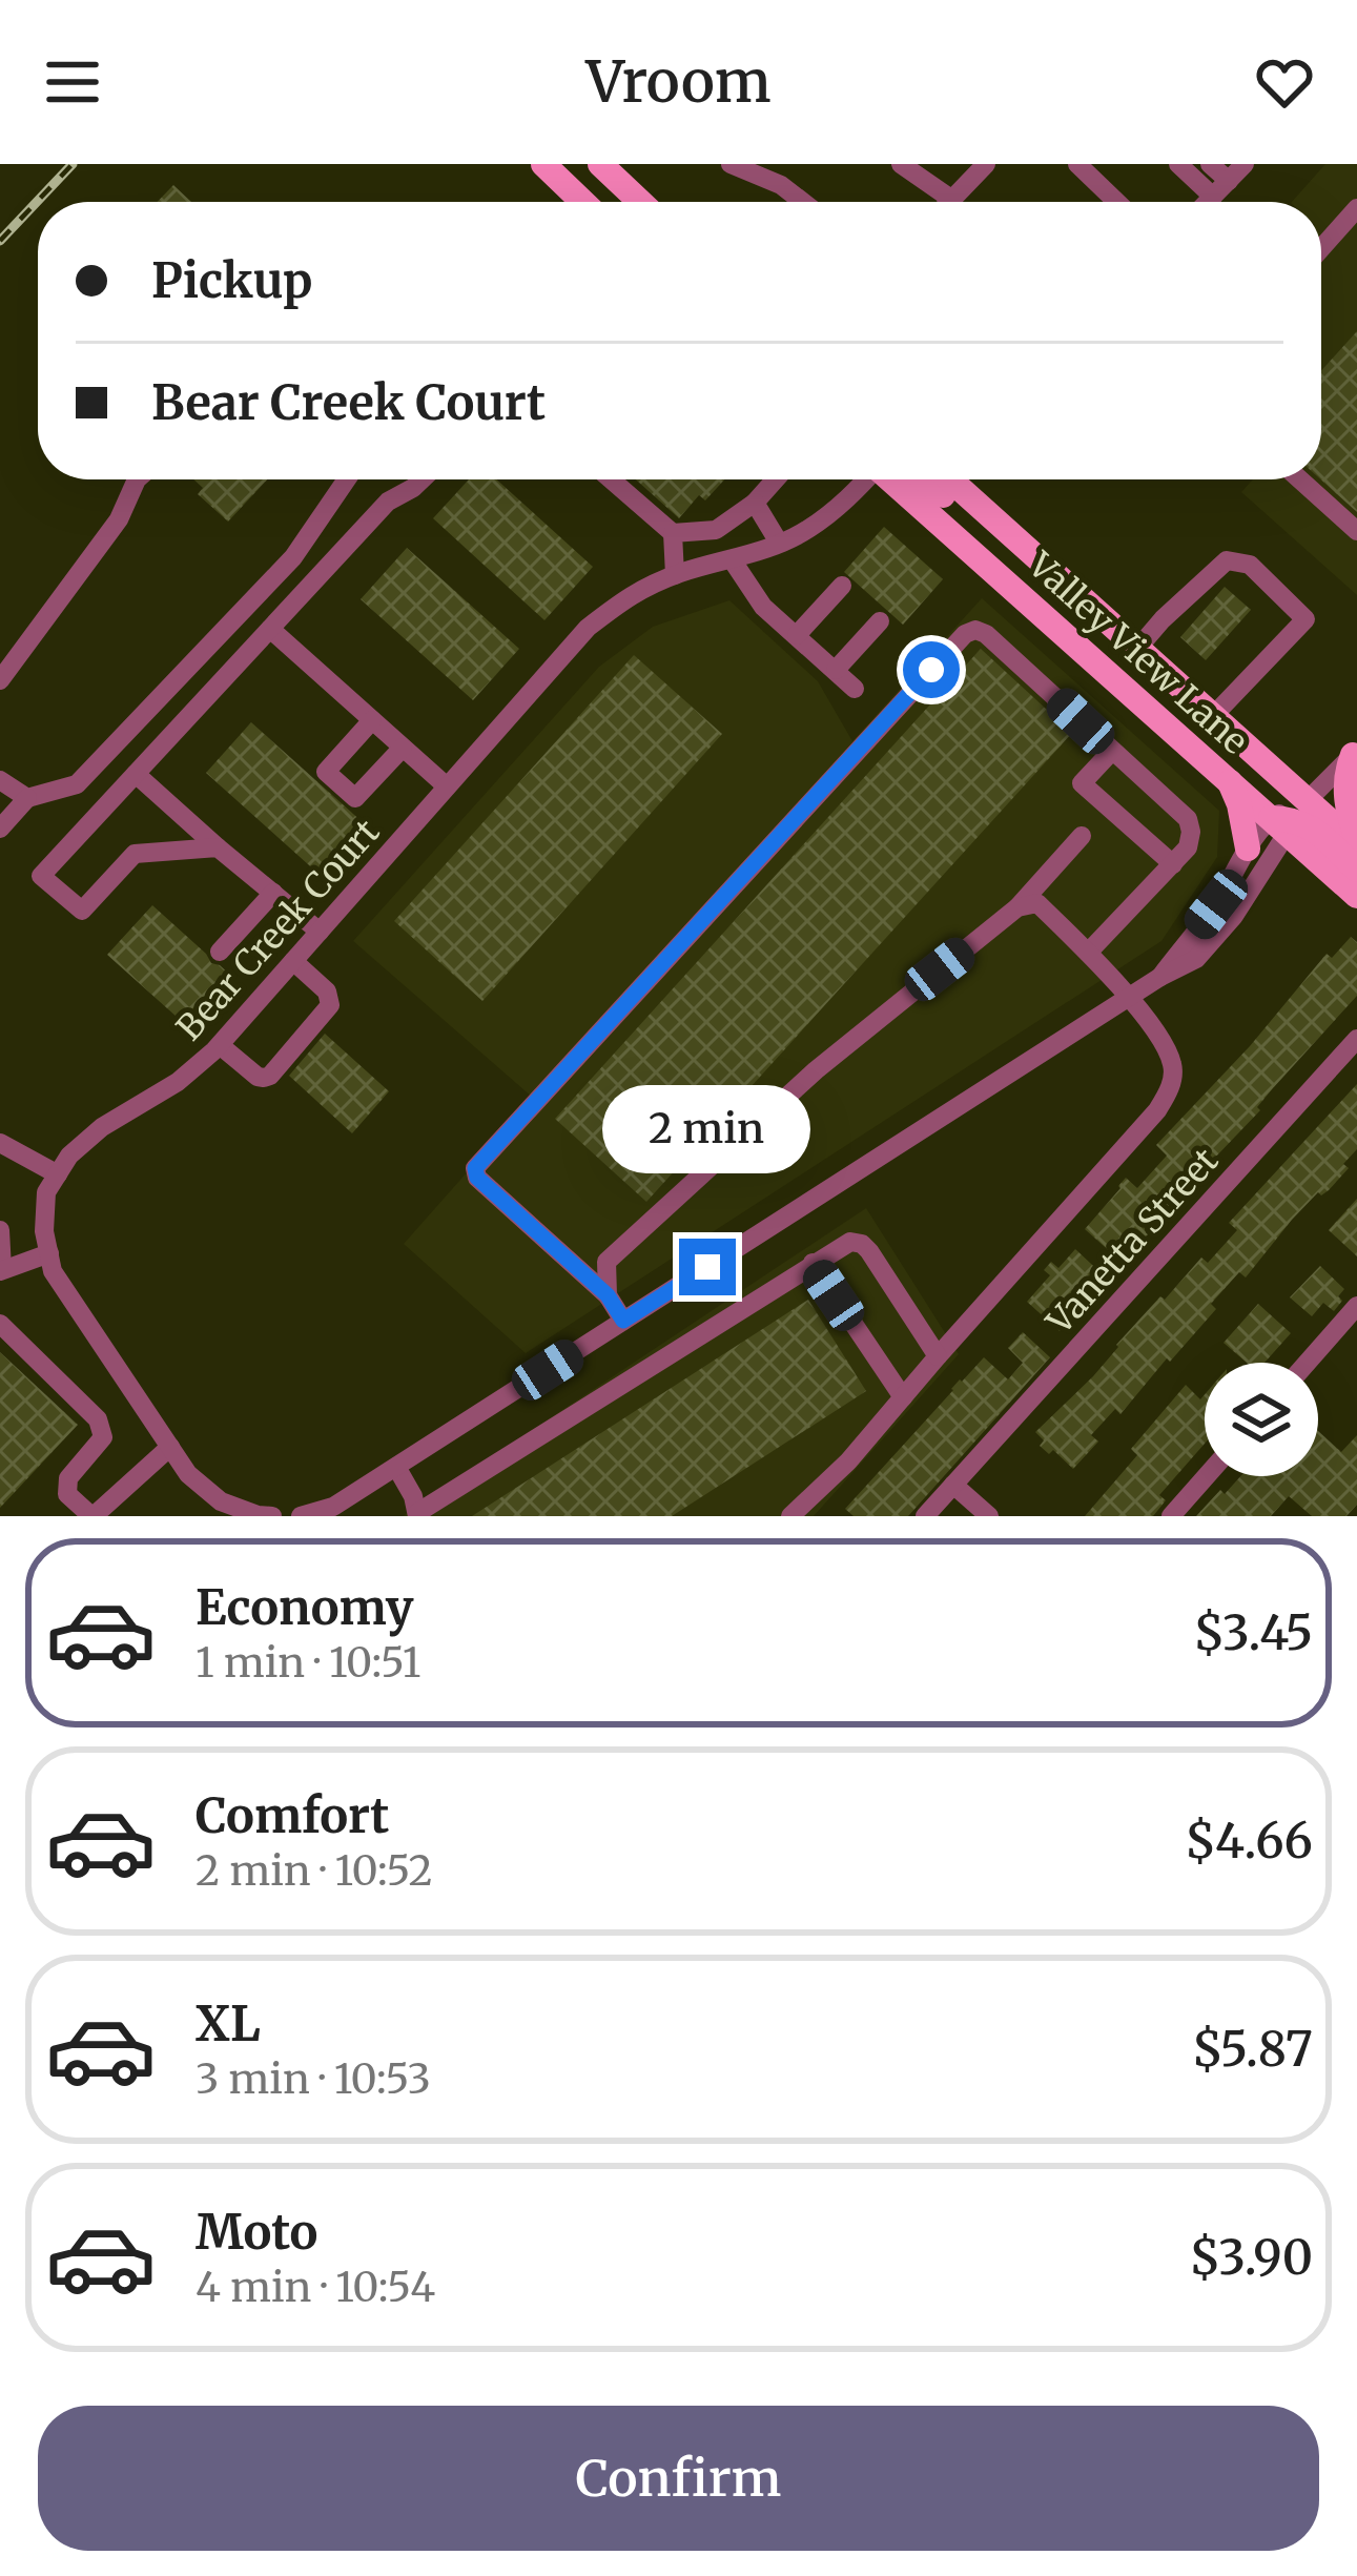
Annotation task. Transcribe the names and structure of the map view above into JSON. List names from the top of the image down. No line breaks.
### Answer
{"streets":{"main road":["Valley View Lane"],"street":["Bear Creek Court","Vanetta Street"]},"page":{"header":"Vroom","banner":["Pickup","Bear Creek Court"],"bubble":"2 min","list":[{"name":"Economy","note":"1 min · 10:51","value":"$3.45"},{"name":"Comfort","note":"2 min · 10:52","value":"$4.66"},{"name":"XL","note":"3 min · 10:53","value":"$5.87"},{"name":"Moto","note":"4 min · 10:54","value":"$3.90"}],"buttons":"Confirm"}}
